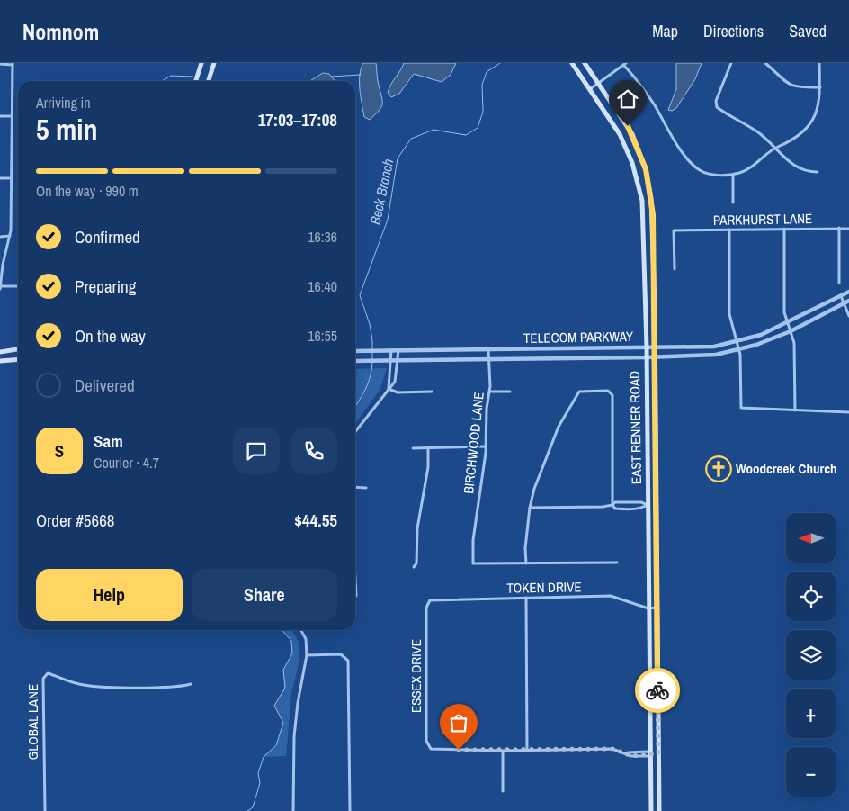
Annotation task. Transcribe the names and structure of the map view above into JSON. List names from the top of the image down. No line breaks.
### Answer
{"streets":{"main road":["EAST RENNER ROAD"],"street":["PARKHURST LANE","TELECOM PARKWAY","BIRCHWOOD LANE","TOKEN DRIVE","ESSEX DRIVE","GLOBAL LANE"]},"crossings":[["TELECOM PARKWAY","EAST RENNER ROAD"],["TELECOM PARKWAY","BIRCHWOOD LANE"],["EAST RENNER ROAD","TOKEN DRIVE"],["TOKEN DRIVE","ESSEX DRIVE"]],"water":["Beck Branch"],"places":{"church":["Woodcreek Church"]},"north":"left","page":{"header":"Nomnom","nav":["Map","Directions","Saved"],"heading":["5 min","Arriving in","17:03–17:08"],"panel":["Sam","Courier · 4.7","Order #5668","$44.55"],"bar":"On the way · 990 m","list":[["Confirmed","16:36"],["Preparing","16:40"],["On the way","16:55"],"Delivered"],"round":"S","map_buttons":["+","−"],"buttons":["Help","Share"]}}
